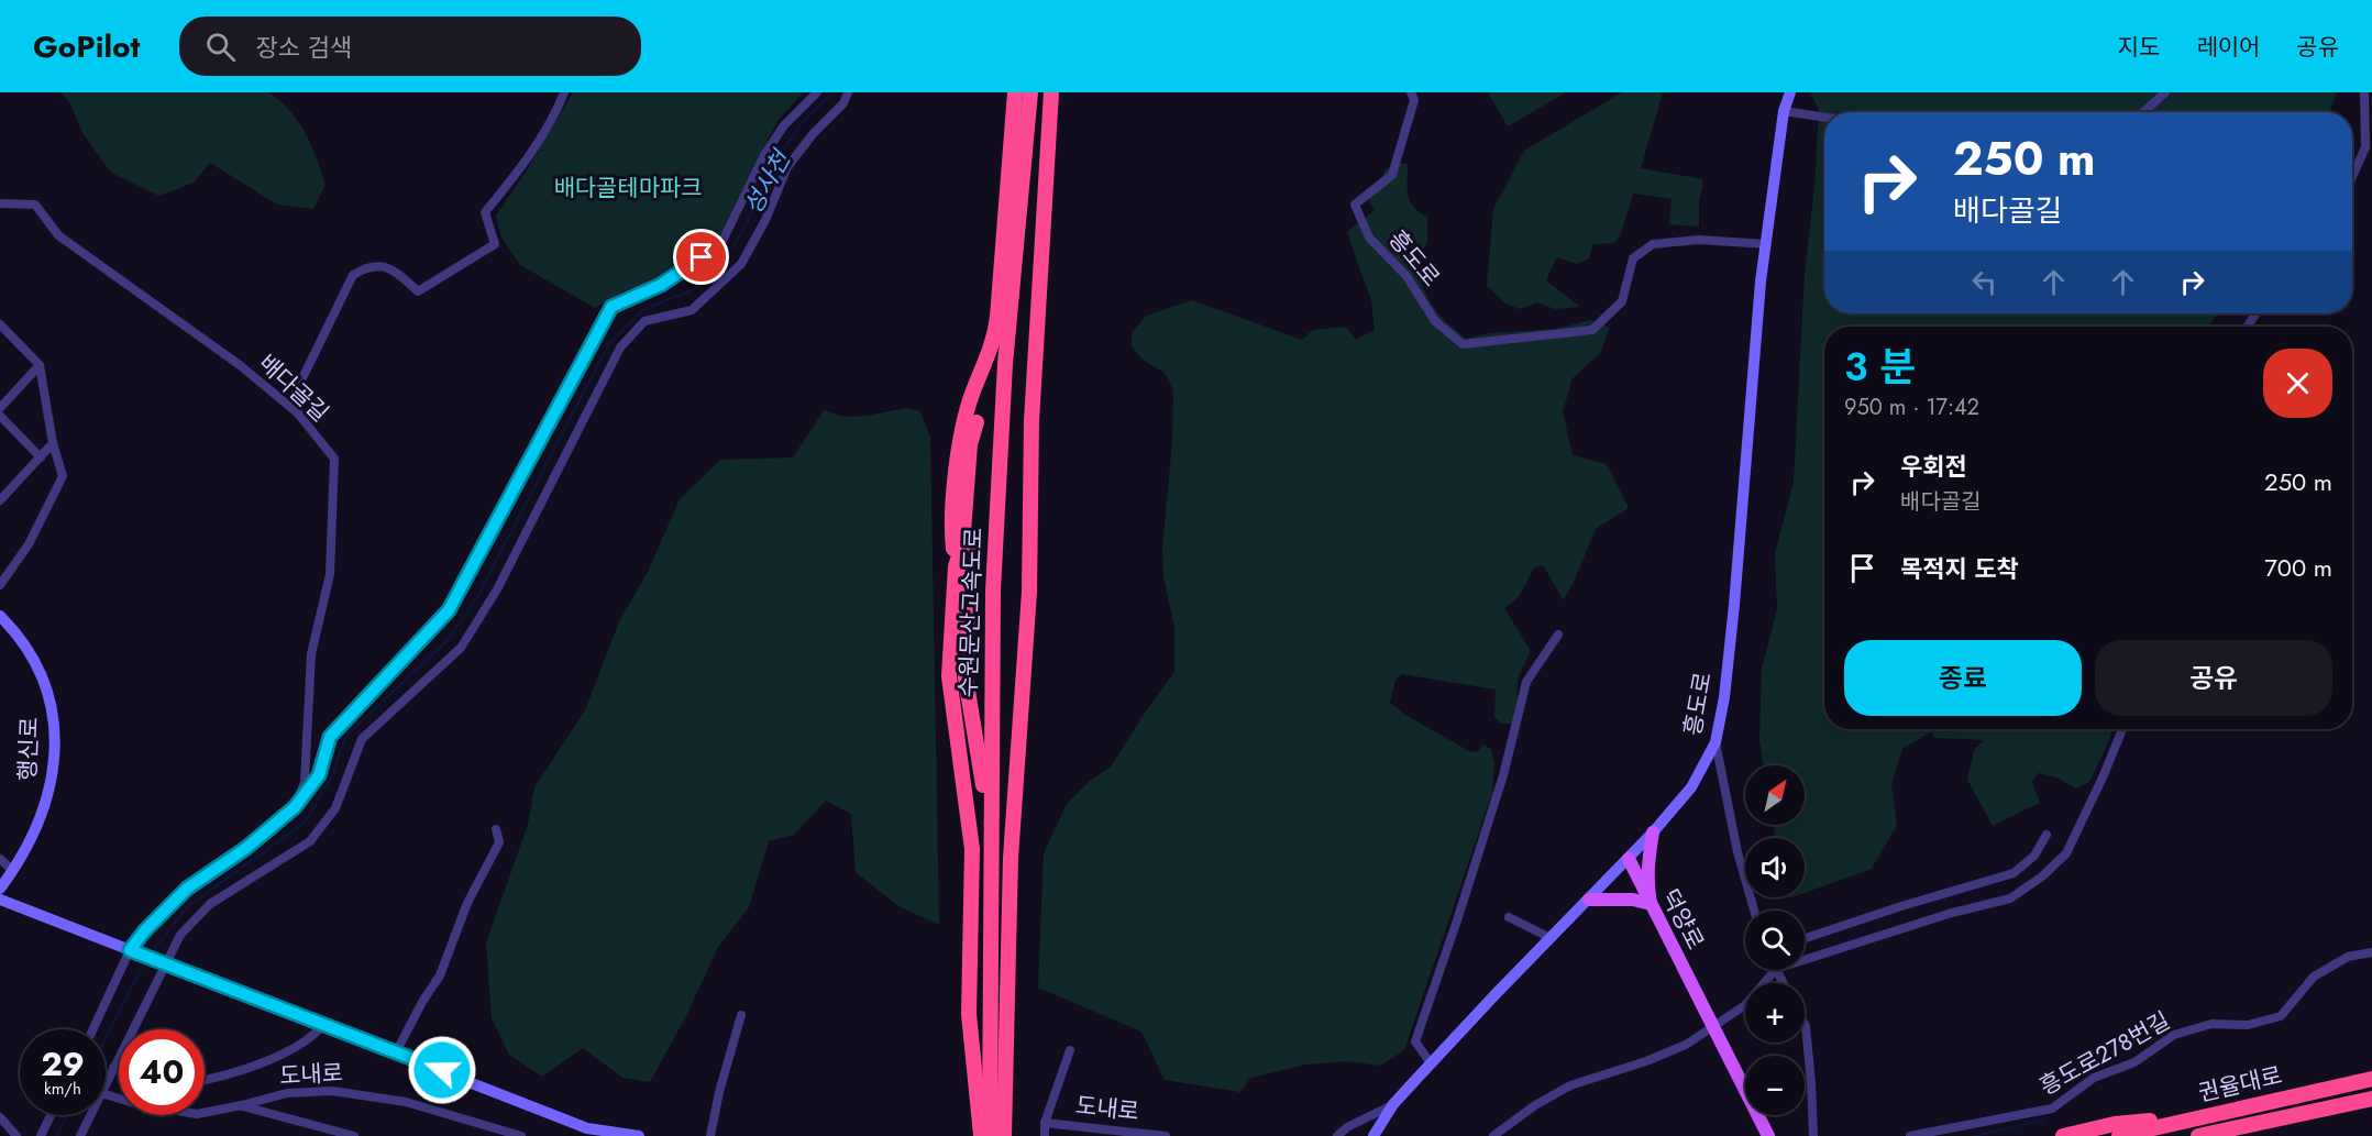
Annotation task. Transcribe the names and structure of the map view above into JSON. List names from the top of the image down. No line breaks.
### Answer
{"streets":{"highway":["수원문산고속도로","권율대로"],"main road":["덕양로"],"street":["흥도로","배다골길","행신로","흥도로278번길","도내로"]},"crossings":[["흥도로","덕양로"]],"water":["성사천"],"parks":["배다골테마파크"],"north":"top right","page":{"header":"GoPilot","search":"장소 검색","nav":["지도","레이어","공유"],"turn":["250 m","배다골길"],"heading":["3 분","950 m · 17:42"],"list":[{"name":"우회전","note":"배다골길","value":"250 m"},{"name":"목적지 도착","value":"700 m"}],"buttons":["종료","공유"],"map_buttons":["+","−"],"speed":"29 km/h","limit":"40"}}
